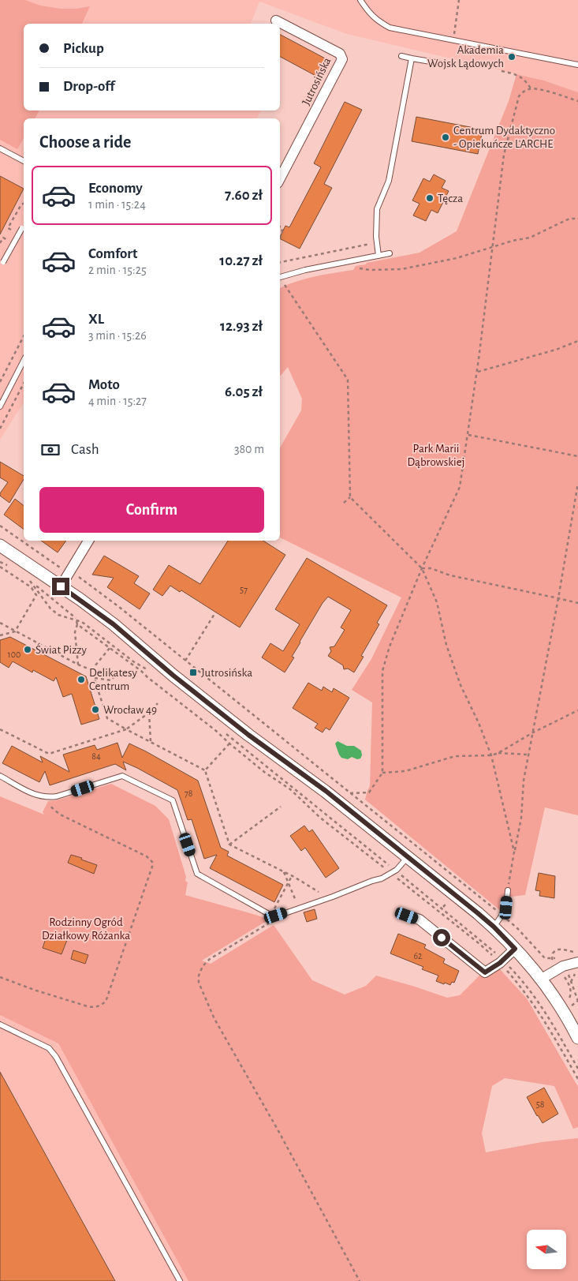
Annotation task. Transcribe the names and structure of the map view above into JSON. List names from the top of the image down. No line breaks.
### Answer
{"streets":{"street":["Jutrosińska"]},"parks":["Park Marii Dąbrowskiej","Rodzinny Ogród Działkowy Różanka"],"places":{"other":["Akademia Wojsk Lądowych","Centrum Dydaktyczno - Opiekuńcze L'ARCHE","Tęcza","Świat Pizzy","Delikatesy Centrum","Wrocław 49"],"transit":["Jutrosińska"]},"house_numbers":["57","100","84","78","62","58"],"north":"left","page":{"banner":["Pickup","Drop-off"],"heading":"Choose a ride","list":[{"name":"Economy","note":"1 min · 15:24","value":"7.60 zł"},{"name":"Comfort","note":"2 min · 15:25","value":"10.27 zł"},{"name":"XL","note":"3 min · 15:26","value":"12.93 zł"},{"name":"Moto","note":"4 min · 15:27","value":"6.05 zł"}],"pay":["Cash","380 m"],"buttons":"Confirm"}}
